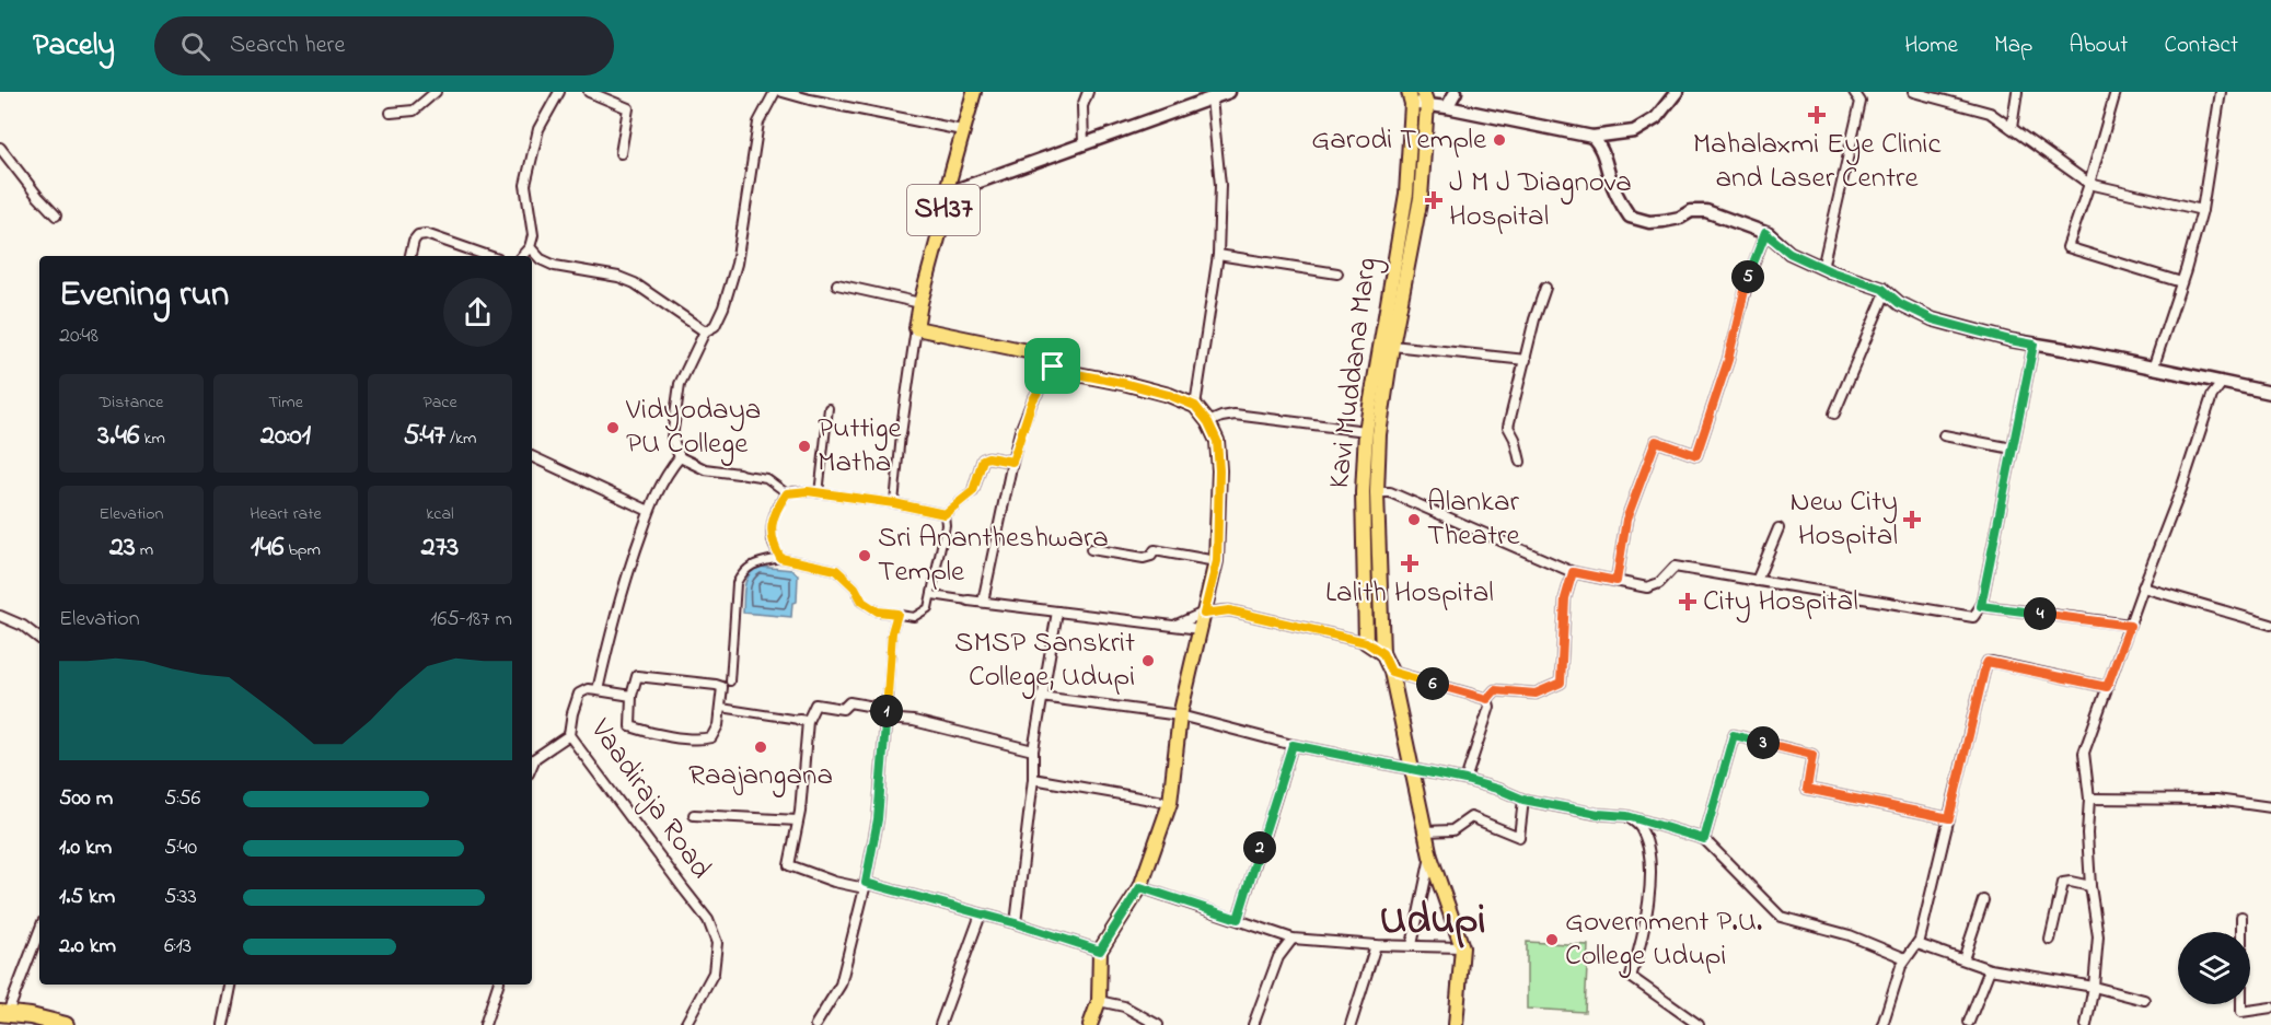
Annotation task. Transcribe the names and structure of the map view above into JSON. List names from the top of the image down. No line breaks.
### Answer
{"streets":{"main road":["SH37","Kavi Muddana Marg"],"street":["Vaadiraja Road"]},"districts":["Udupi"],"places":{"health":["Mahalaxmi Eye Clinic and Laser Centre","J M J Diagnova Hospital","New City Hospital","Lalith Hospital","City Hospital"],"other":["Garodi Temple","Vidyodaya PU College","Puttige Matha","Alankar Theatre","Sri Anantheshwara Temple","SMSP Sanskrit College, Udupi","Raajangana","Government P.U. College Udupi"]},"page":{"header":"Pacely","search":"Search here","nav":["Home","Map","About","Contact"],"heading":["Evening run","20:48"],"pins":["5","4","6","1","3","2"],"stats":[["Distance","3.46 km"],["Time","20:01"],["Pace","5:47 /km"],["Elevation","23 m"],["Heart rate","146 bpm"],["kcal","273"]],"chart":["Elevation","165–187 m"],"list":[{"name":"500 m","note":"5:56"},{"name":"1.0 km","note":"5:40"},{"name":"1.5 km","note":"5:33"},{"name":"2.0 km","note":"6:13"}]}}
